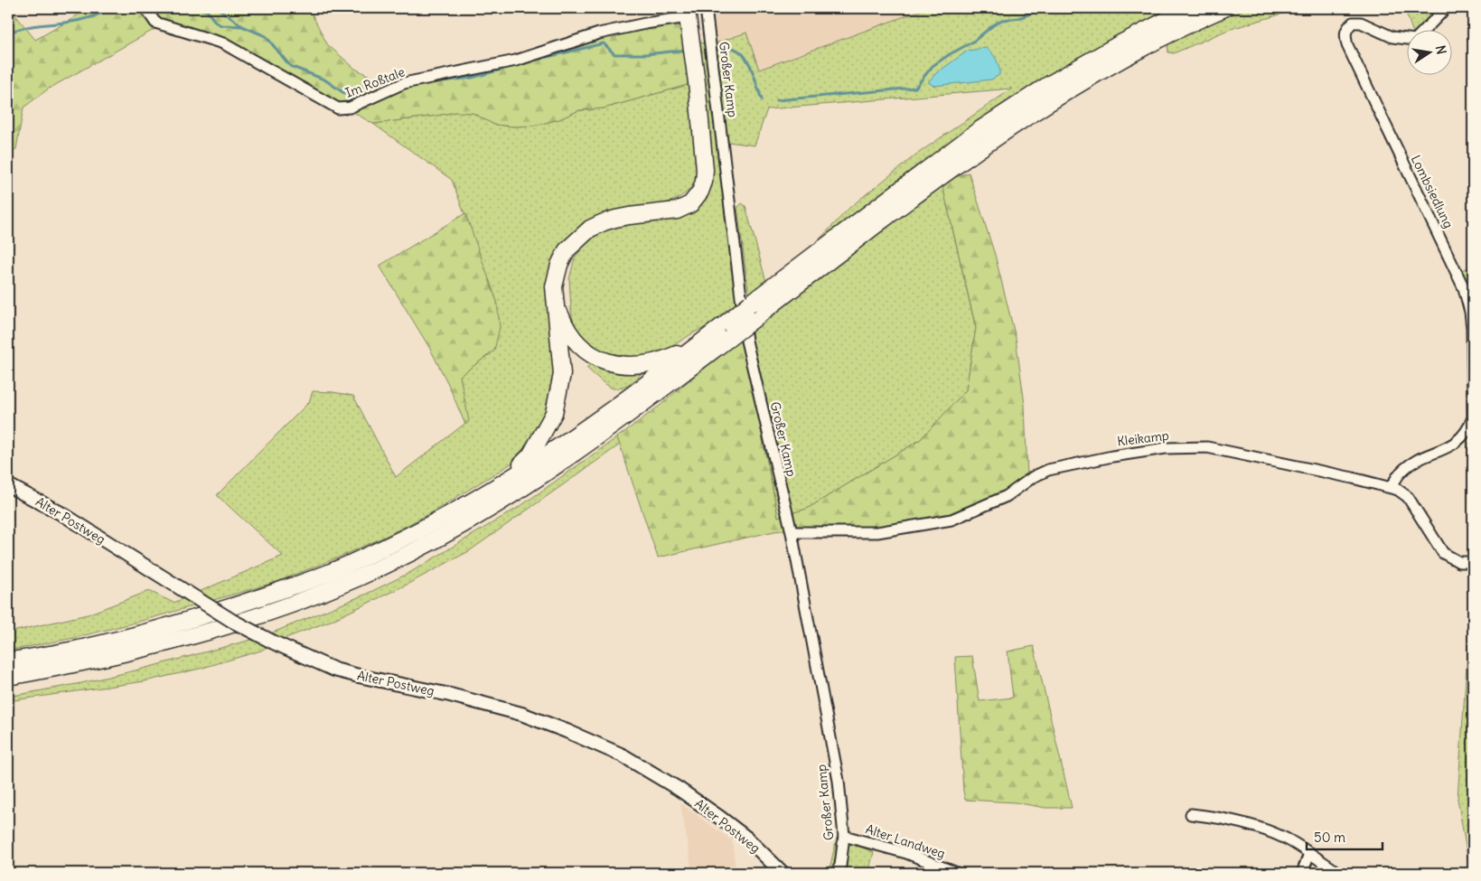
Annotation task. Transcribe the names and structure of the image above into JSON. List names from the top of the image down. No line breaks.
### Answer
{"streets":{"street":["Großer Kamp","Im Roßtale","Lombsiedlung","Kleikamp","Alter Postweg","Alter Landweg"]},"crossings":[["Großer Kamp","Kleikamp"],["Großer Kamp","Alter Landweg"],["Lombsiedlung","Kleikamp"]],"scale_bar":"50 m","north":"right"}
